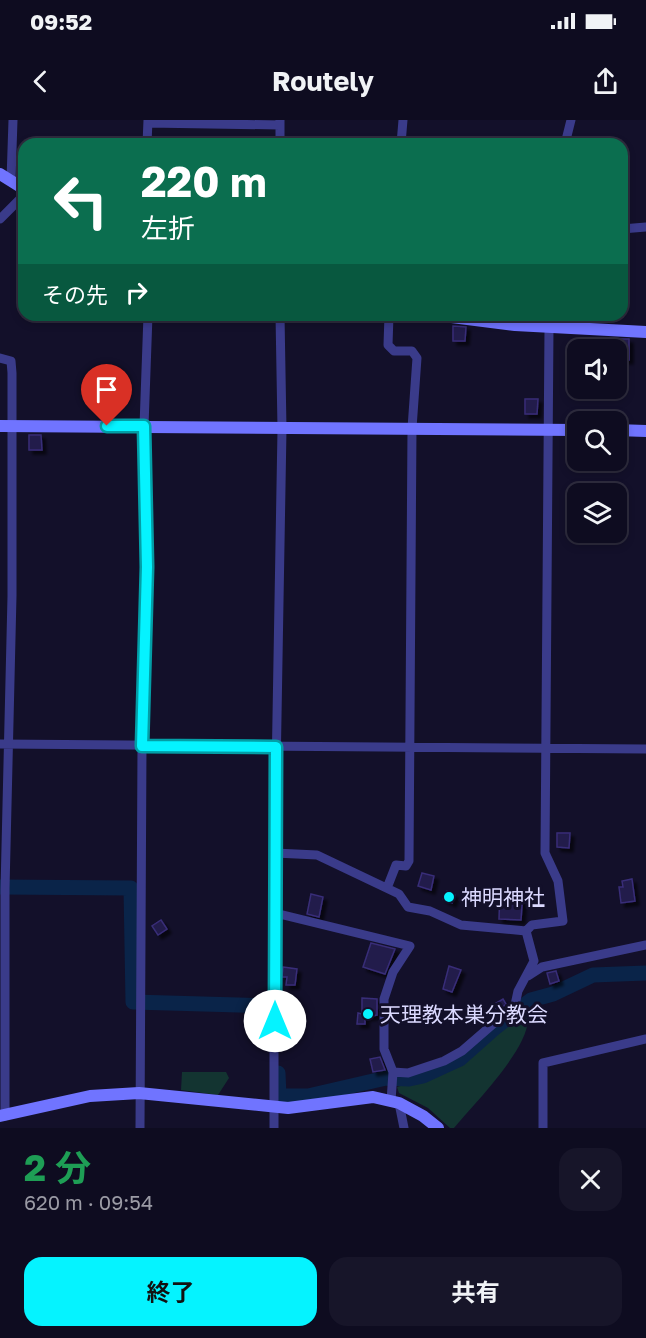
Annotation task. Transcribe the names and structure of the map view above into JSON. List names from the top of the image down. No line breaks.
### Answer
{"places":["神明神社","天理教本巣分教会"],"page":{"status":"09:52","header":"Routely","turn":["220 m","左折"],"then":"その先","heading":["2 分","620 m · 09:54"],"buttons":["終了","共有"]}}
